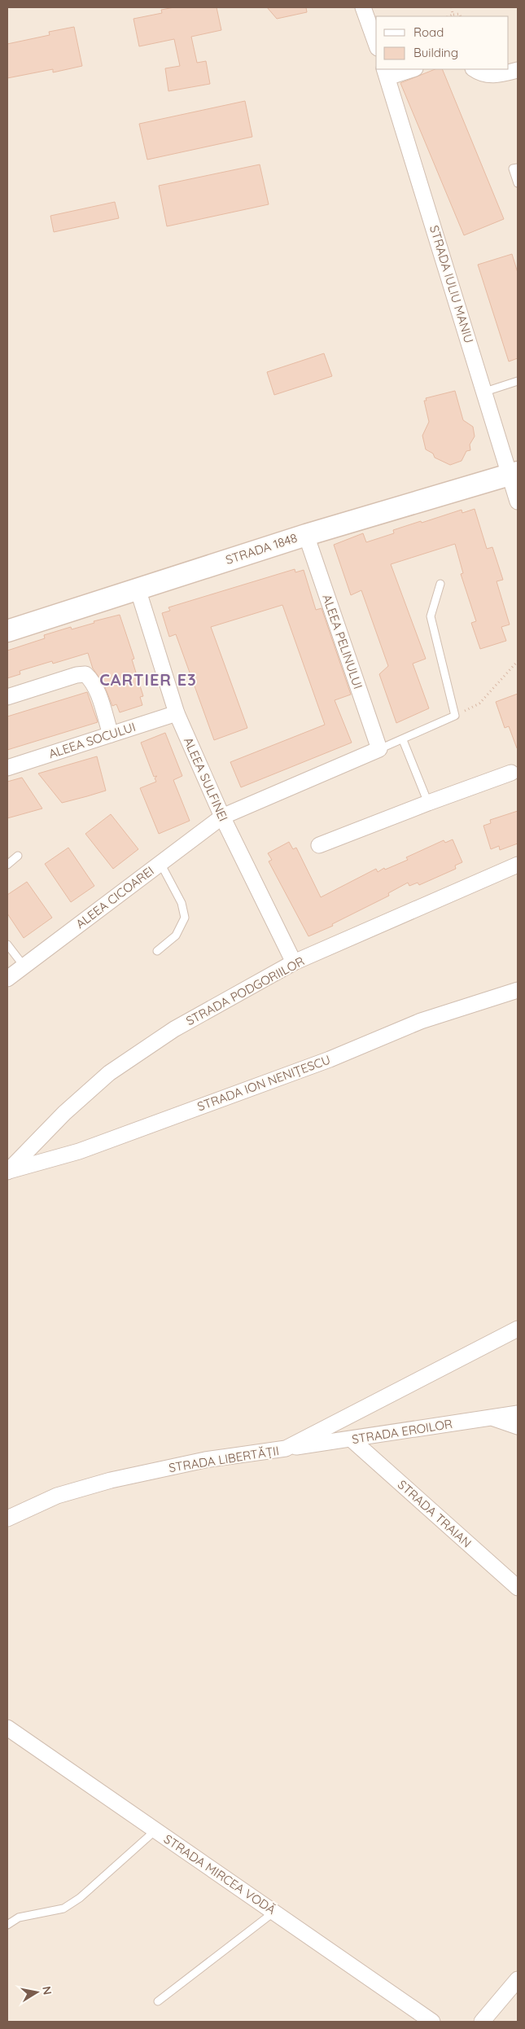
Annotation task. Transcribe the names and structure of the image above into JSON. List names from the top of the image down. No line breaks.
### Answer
{"streets":{"main road":["STRADA 1848"],"street":["STRADA IULIU MANIU","ALEEA PELINULUI","ALEEA SOCULUI","ALEEA SULFINEI","ALEEA CICOAREI","STRADA PODGORIILOR","STRADA ION NENIȚESCU","STRADA EROILOR","STRADA LIBERTĂȚII","STRADA TRAIAN","STRADA MIRCEA VODĂ"]},"crossings":[["STRADA IULIU MANIU","STRADA 1848"],["STRADA 1848","ALEEA PELINULUI"],["STRADA 1848","ALEEA SULFINEI"],["ALEEA SOCULUI","ALEEA SULFINEI"],["ALEEA SULFINEI","ALEEA CICOAREI"],["ALEEA SULFINEI","STRADA PODGORIILOR"],["STRADA PODGORIILOR","STRADA ION NENIȚESCU"],["STRADA EROILOR","STRADA LIBERTĂȚII"],["STRADA EROILOR","STRADA TRAIAN"]],"districts":["CARTIER E3"],"legend":["Road","Building"],"north":"right"}
